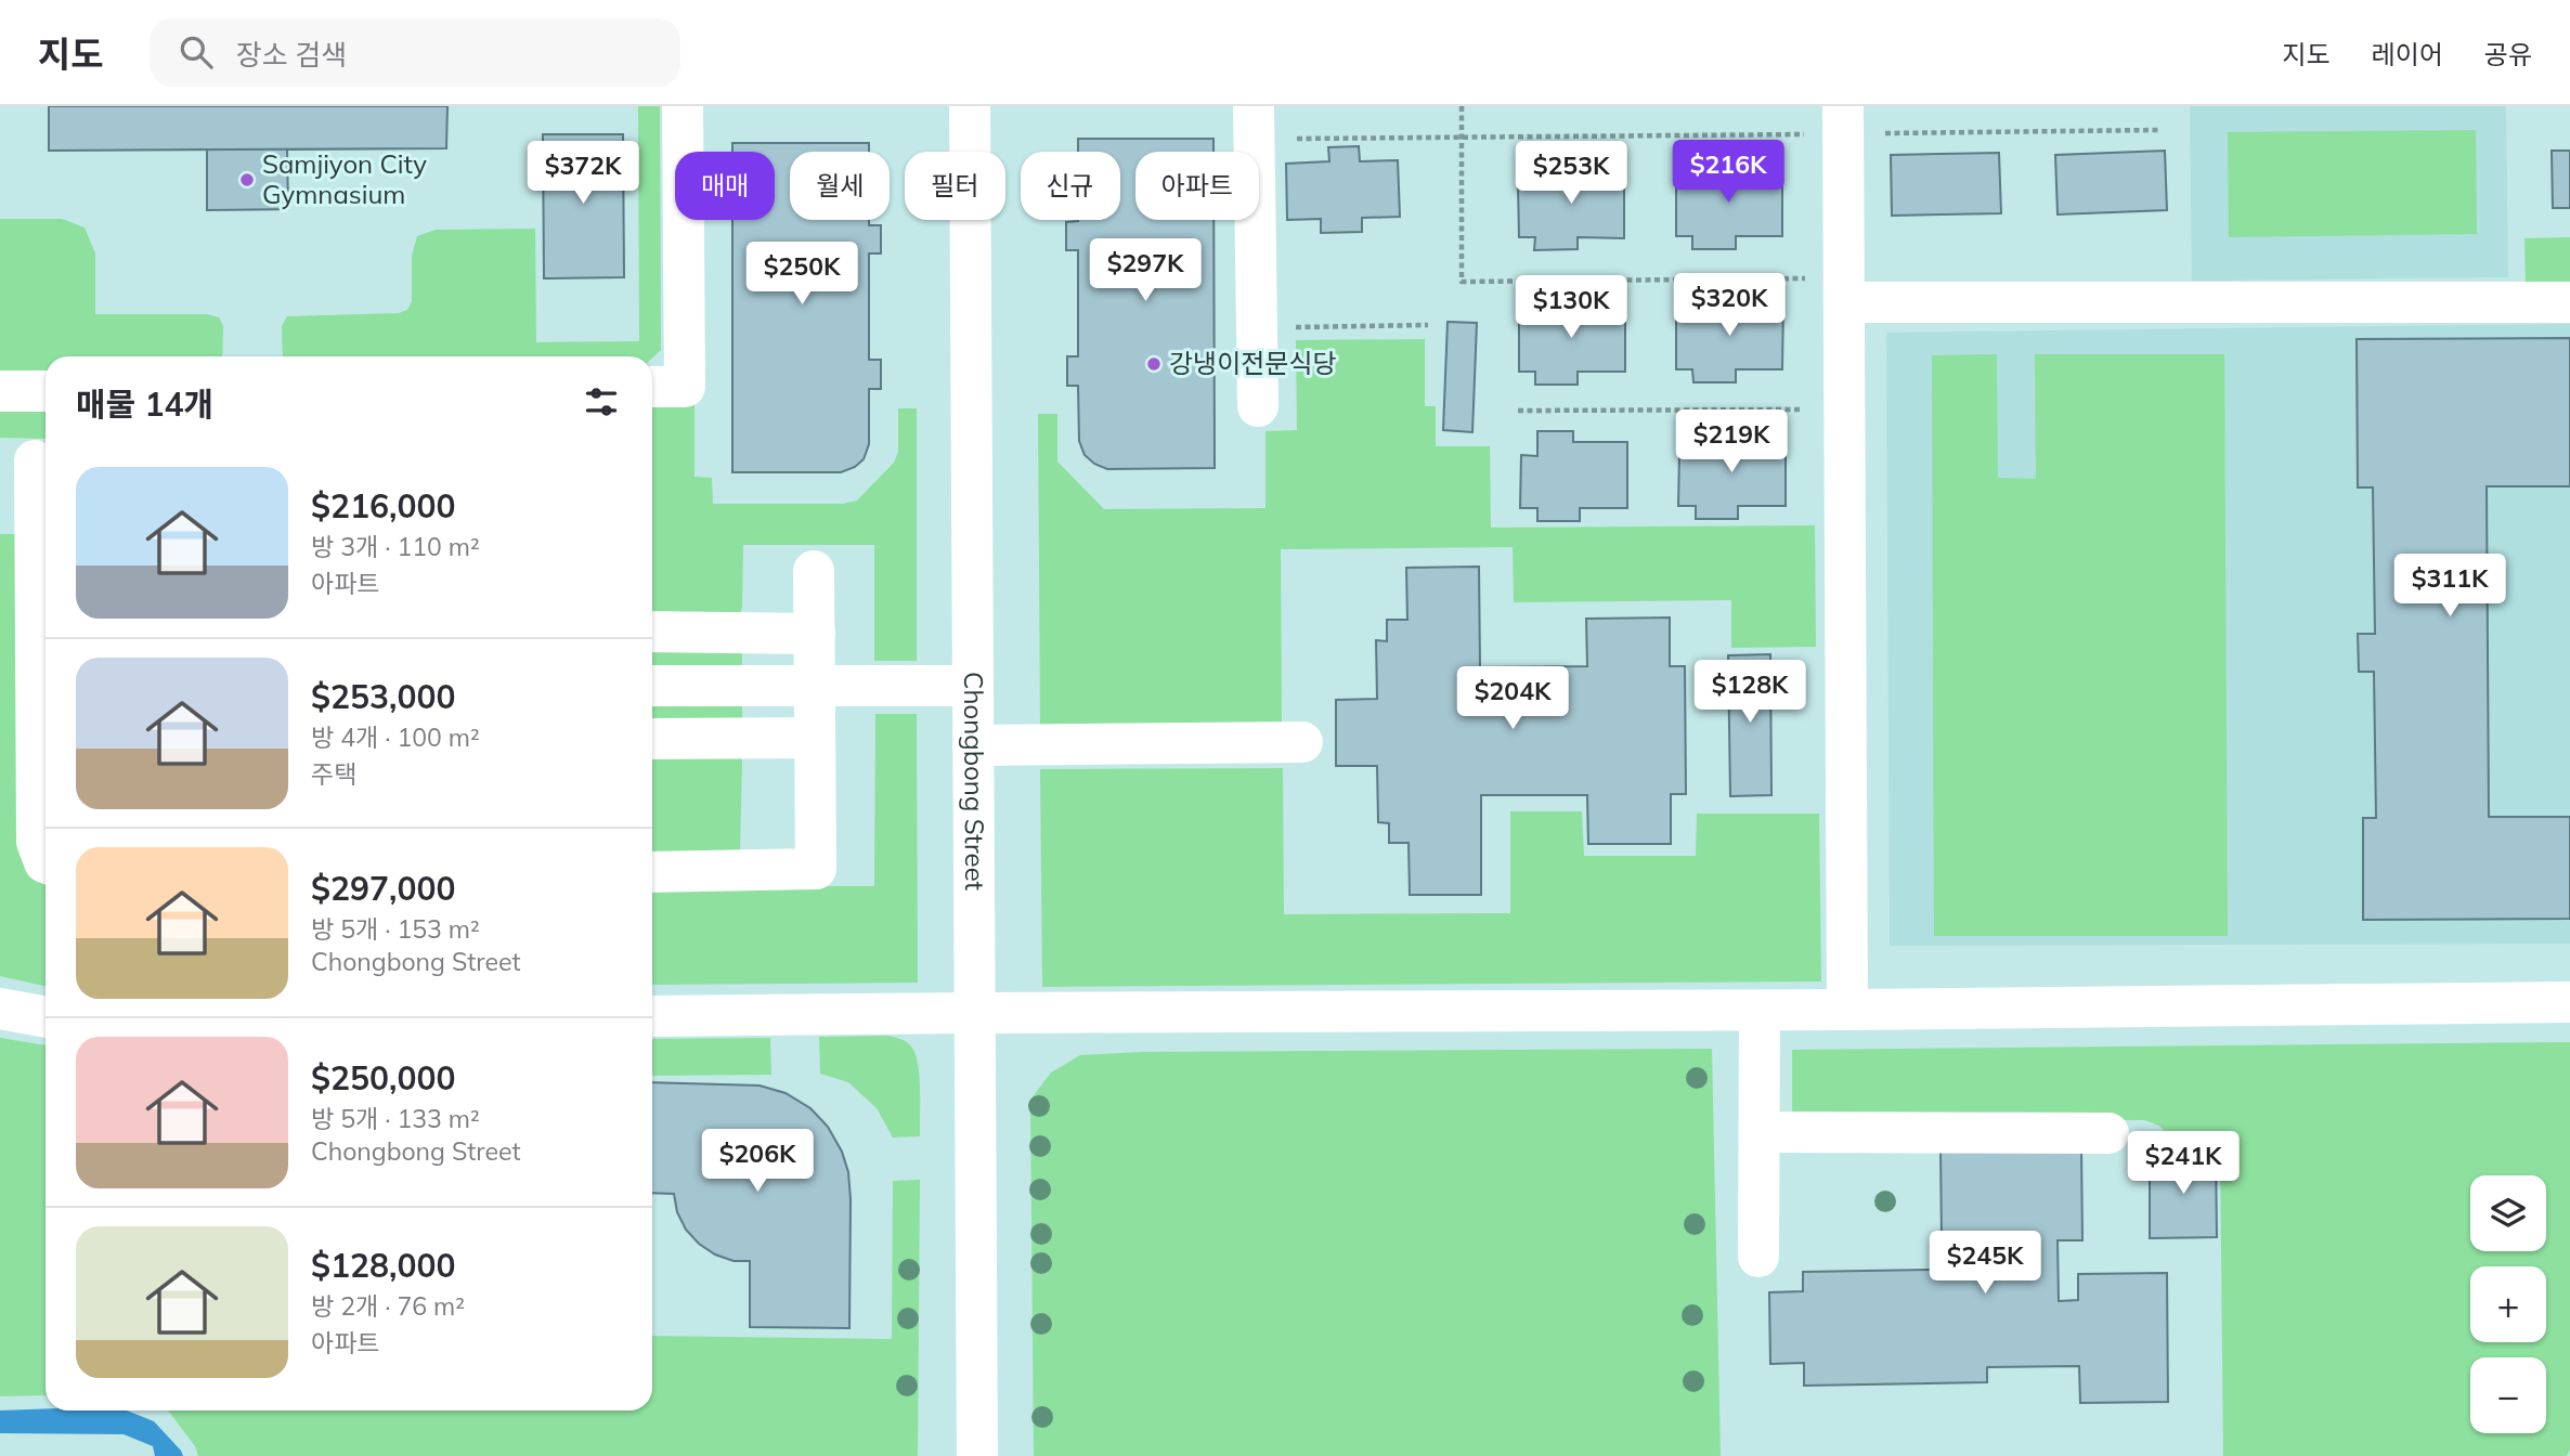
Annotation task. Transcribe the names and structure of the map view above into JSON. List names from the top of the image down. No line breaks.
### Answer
{"streets":{"street":["Chongbong Street"]},"places":["Samjiyon City Gymnasium","강냉이전문식당"],"page":{"header":"지도","search":"장소 검색","nav":["지도","레이어","공유"],"price":["$216K","$372K","$253K","$297K","$250K","$320K","$130K","$219K","$311K","$128K","$204K","$206K","$241K","$245K"],"chip":["매매","월세","필터","신규","아파트"],"heading":"매물 14개","list":[{"name":"$216,000","note":"방 3개 · 110 m² · 아파트"},{"name":"$253,000","note":"방 4개 · 100 m² · 주택"},{"name":"$297,000","note":"방 5개 · 153 m² · Chongbong Street"},{"name":"$250,000","note":"방 5개 · 133 m² · Chongbong Street"},{"name":"$128,000","note":"방 2개 · 76 m² · 아파트"}],"map_buttons":["+","−"]}}
